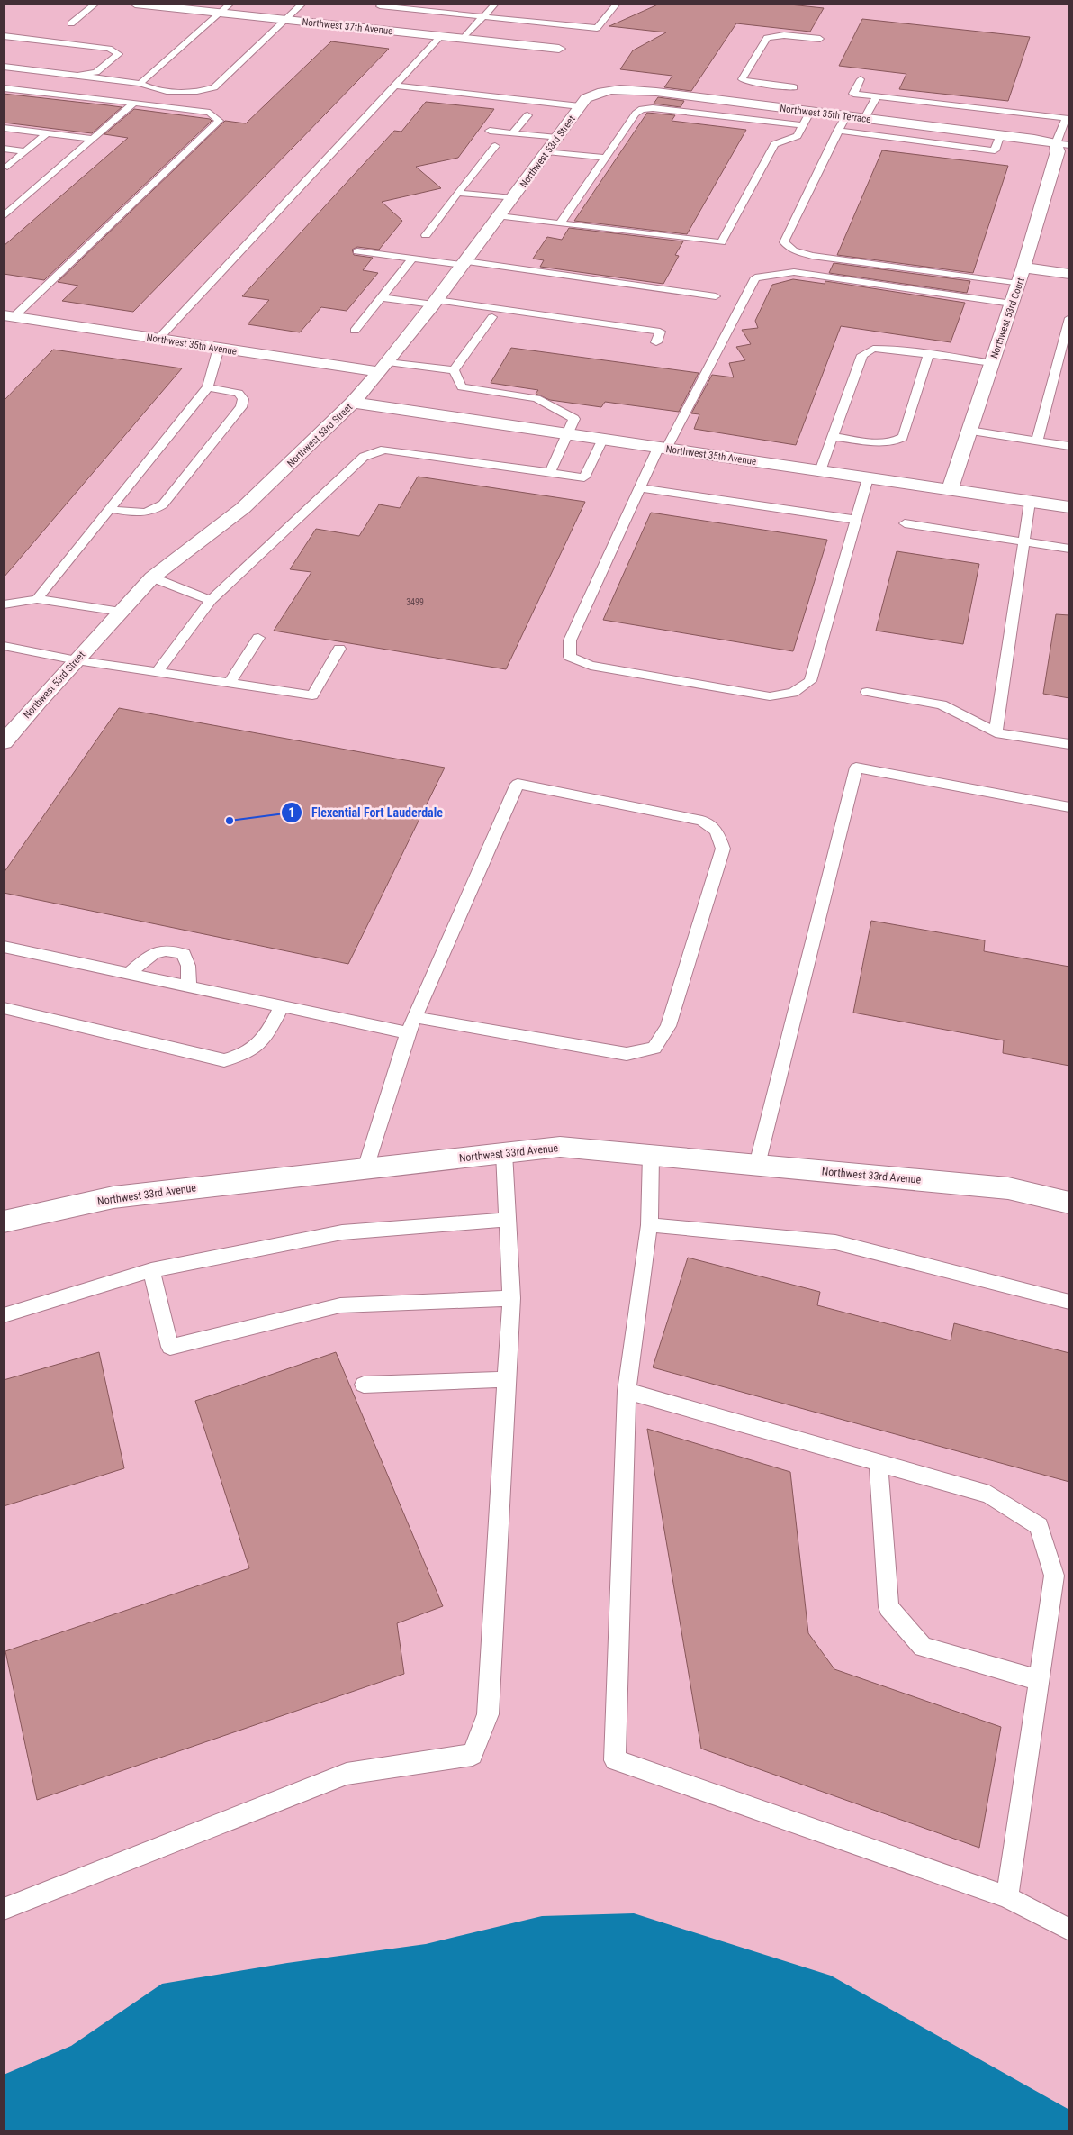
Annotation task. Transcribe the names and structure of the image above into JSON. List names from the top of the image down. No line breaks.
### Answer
{"streets":{"street":["Northwest 37th Avenue","Northwest 35th Terrace","Northwest 53rd Street","Northwest 53rd Court","Northwest 35th Avenue","Northwest 33rd Avenue"]},"crossings":[["Northwest 35th Terrace","Northwest 53rd Street"],["Northwest 35th Terrace","Northwest 53rd Court"],["Northwest 53rd Street","Northwest 35th Avenue"],["Northwest 53rd Court","Northwest 35th Avenue"]],"places":["Flexential Fort Lauderdale"],"house_numbers":["3499"]}
